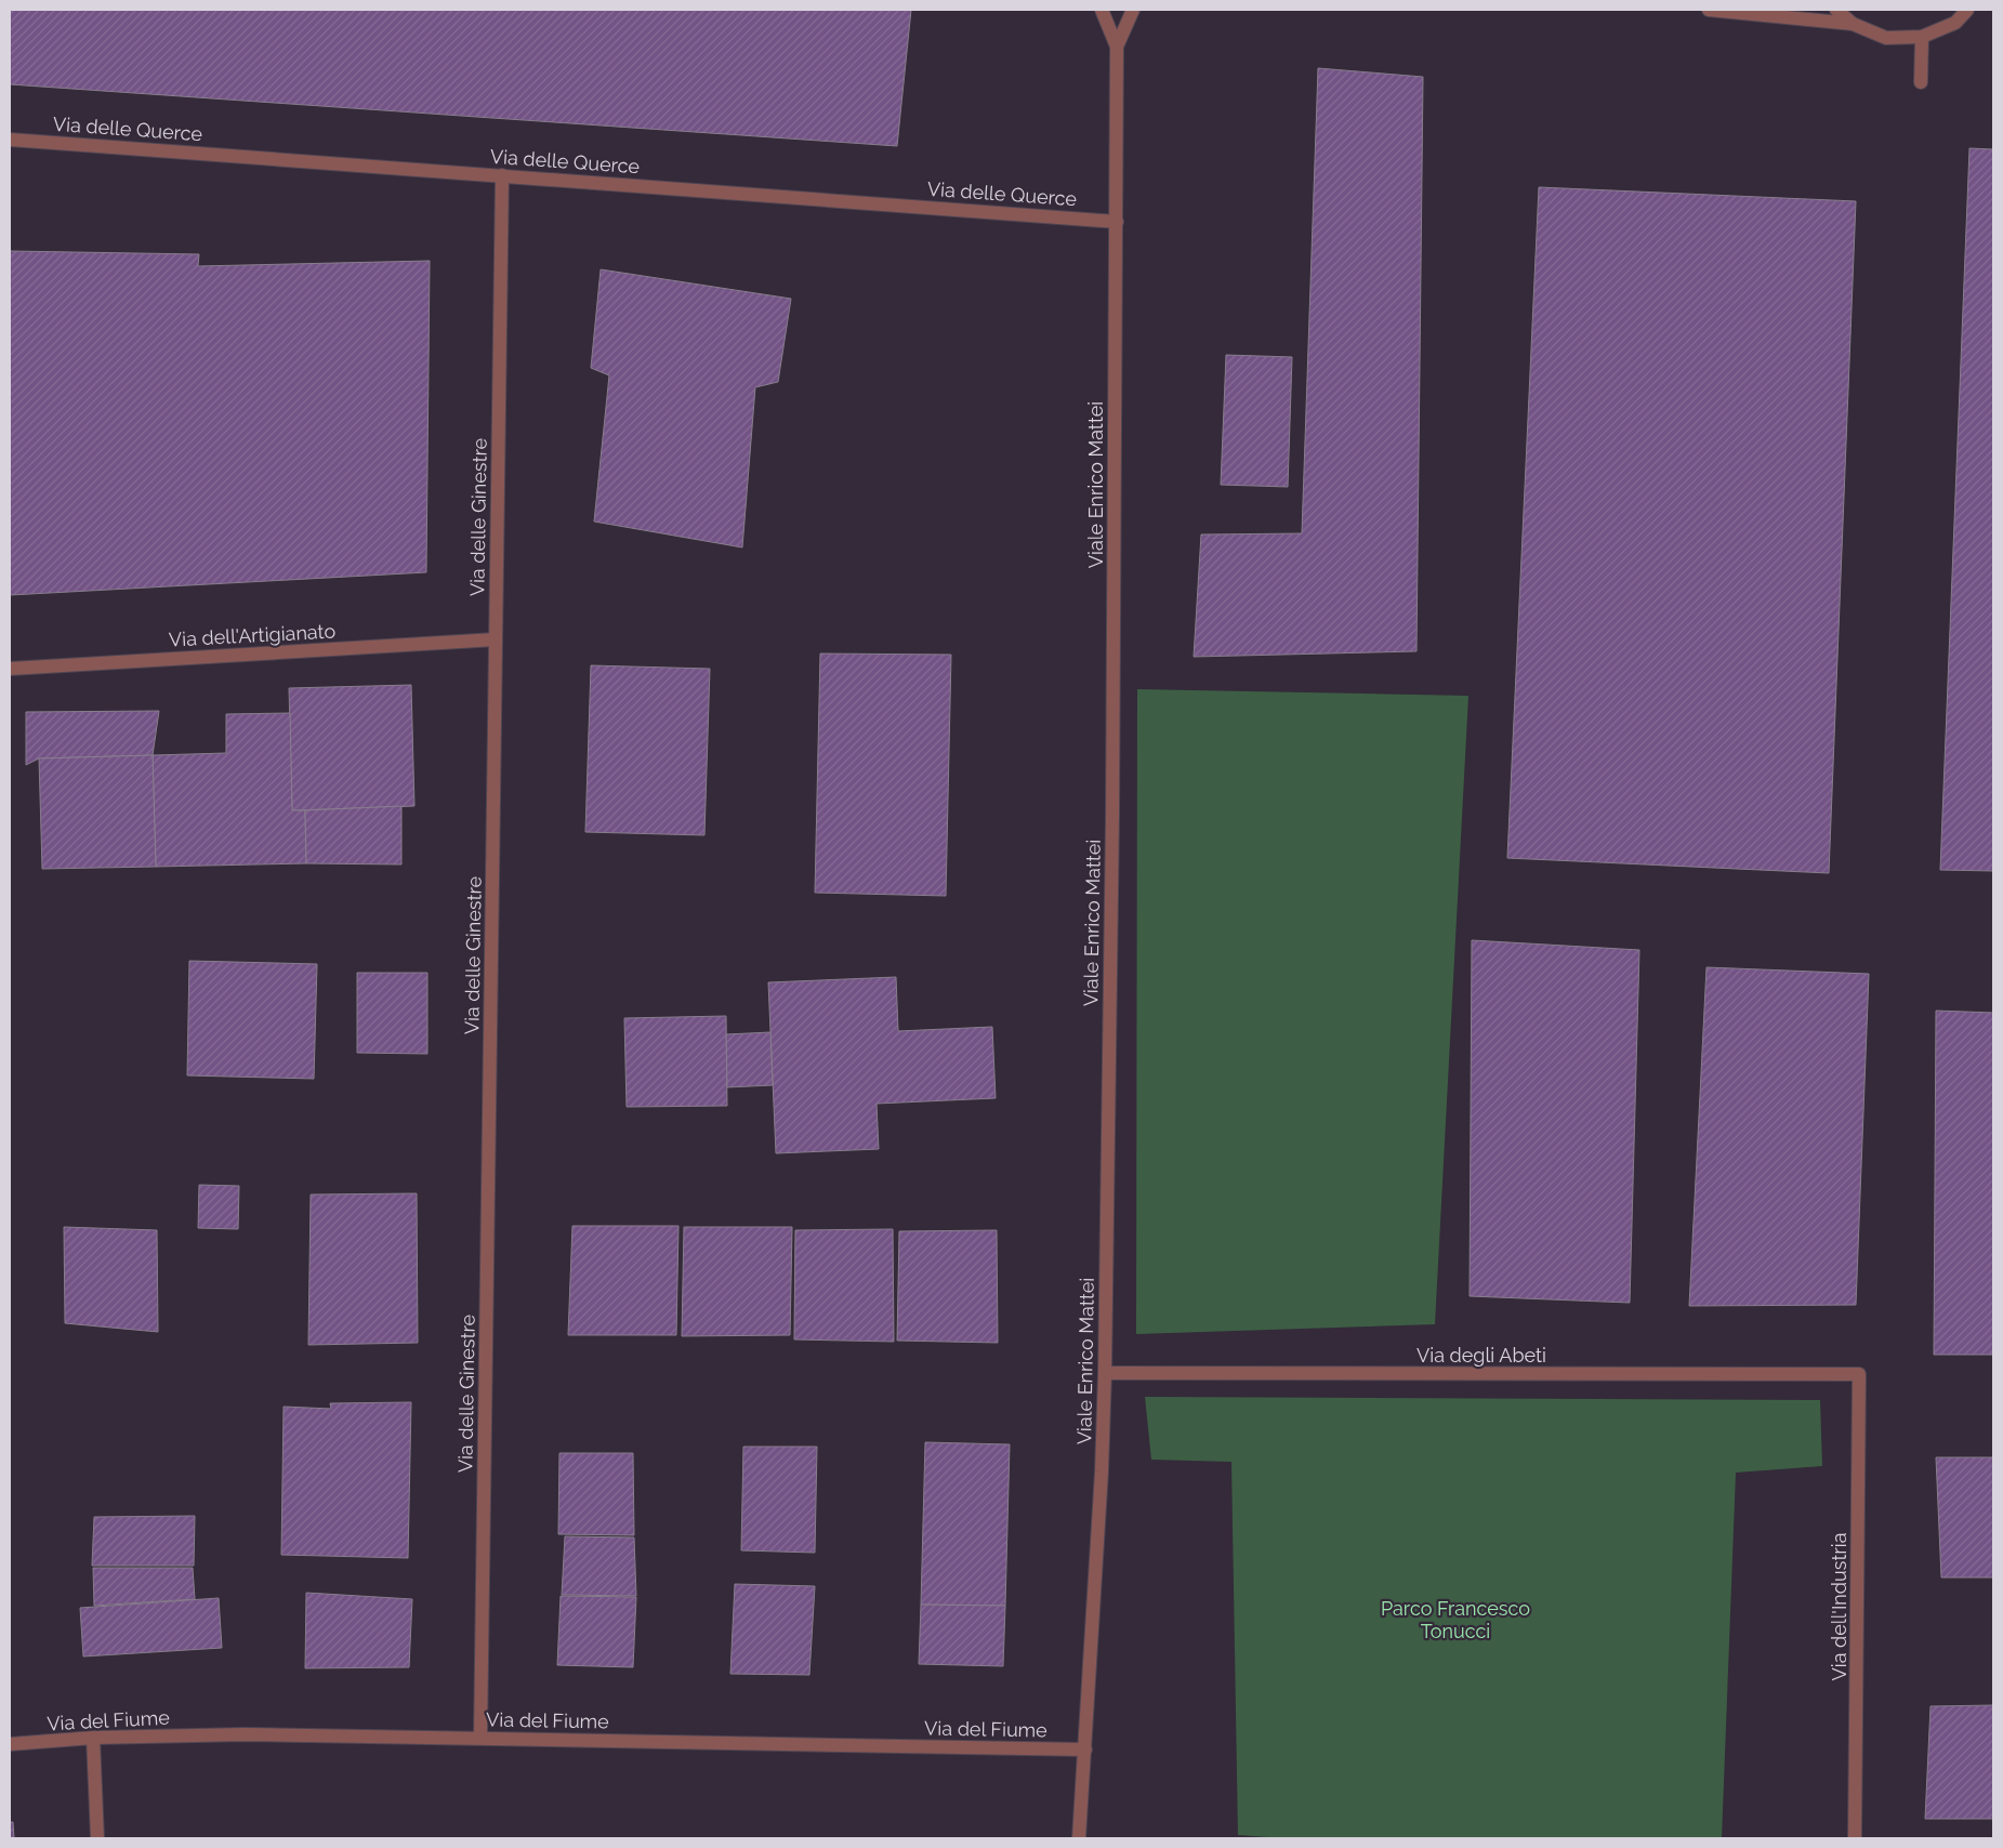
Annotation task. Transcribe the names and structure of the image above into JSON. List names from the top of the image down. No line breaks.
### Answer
{"streets":{"street":["Via delle Querce","Viale Enrico Mattei","Via delle Ginestre","Via dell'Artigianato","Via degli Abeti","Via dell'Industria","Via del Fiume"]},"crossings":[["Via delle Querce","Viale Enrico Mattei"],["Via delle Querce","Via delle Ginestre"],["Viale Enrico Mattei","Via degli Abeti"],["Viale Enrico Mattei","Via del Fiume"],["Via delle Ginestre","Via dell'Artigianato"],["Via delle Ginestre","Via del Fiume"],["Via degli Abeti","Via dell'Industria"]],"parks":["Parco Francesco Tonucci"]}
